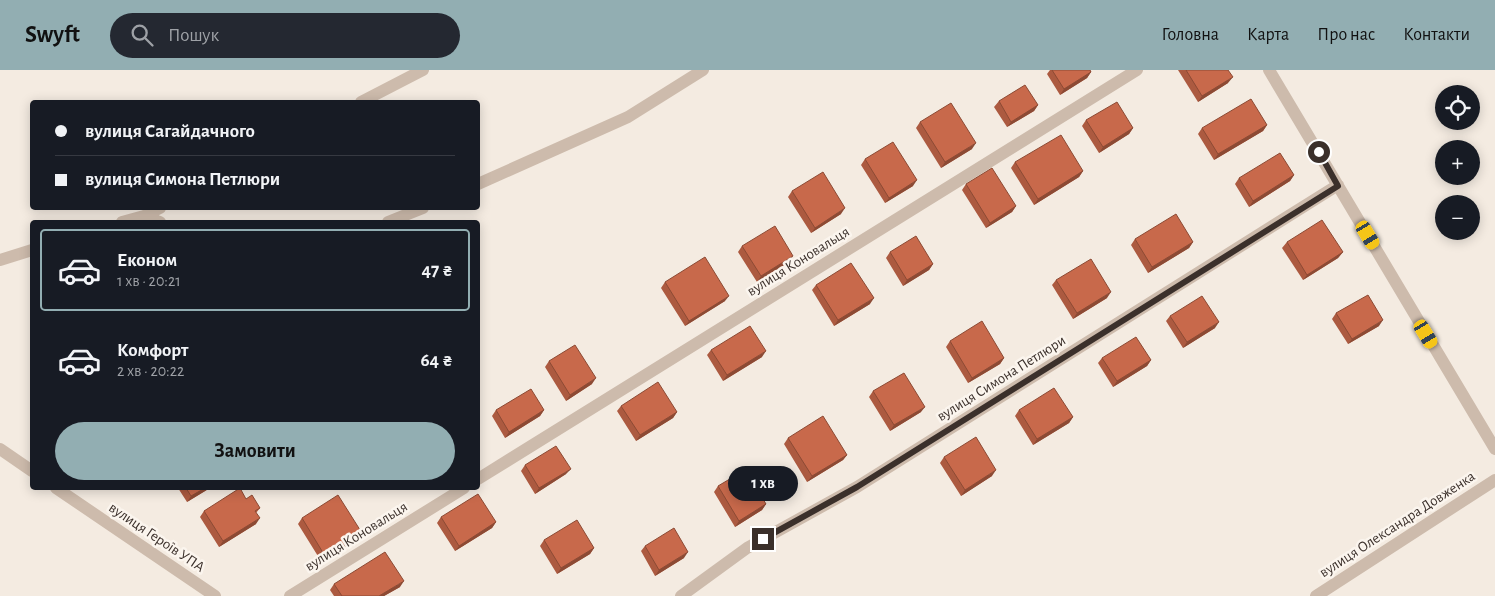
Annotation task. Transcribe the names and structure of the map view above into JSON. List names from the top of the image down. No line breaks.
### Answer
{"streets":{"street":["вулиця Коновальця","вулиця Симона Петлюри","вулиця Олександра Довженка","вулиця Героїв УПА"]},"page":{"header":"Swyft","search":"Пошук","nav":["Головна","Карта","Про нас","Контакти"],"map_buttons":["+","−"],"banner":["вулиця Сагайдачного","вулиця Симона Петлюри"],"list":[{"name":"Економ","note":"1 хв · 20:21","value":"47 ₴"},{"name":"Комфорт","note":"2 хв · 20:22","value":"64 ₴"}],"buttons":"Замовити","bubble":"1 хв"}}
